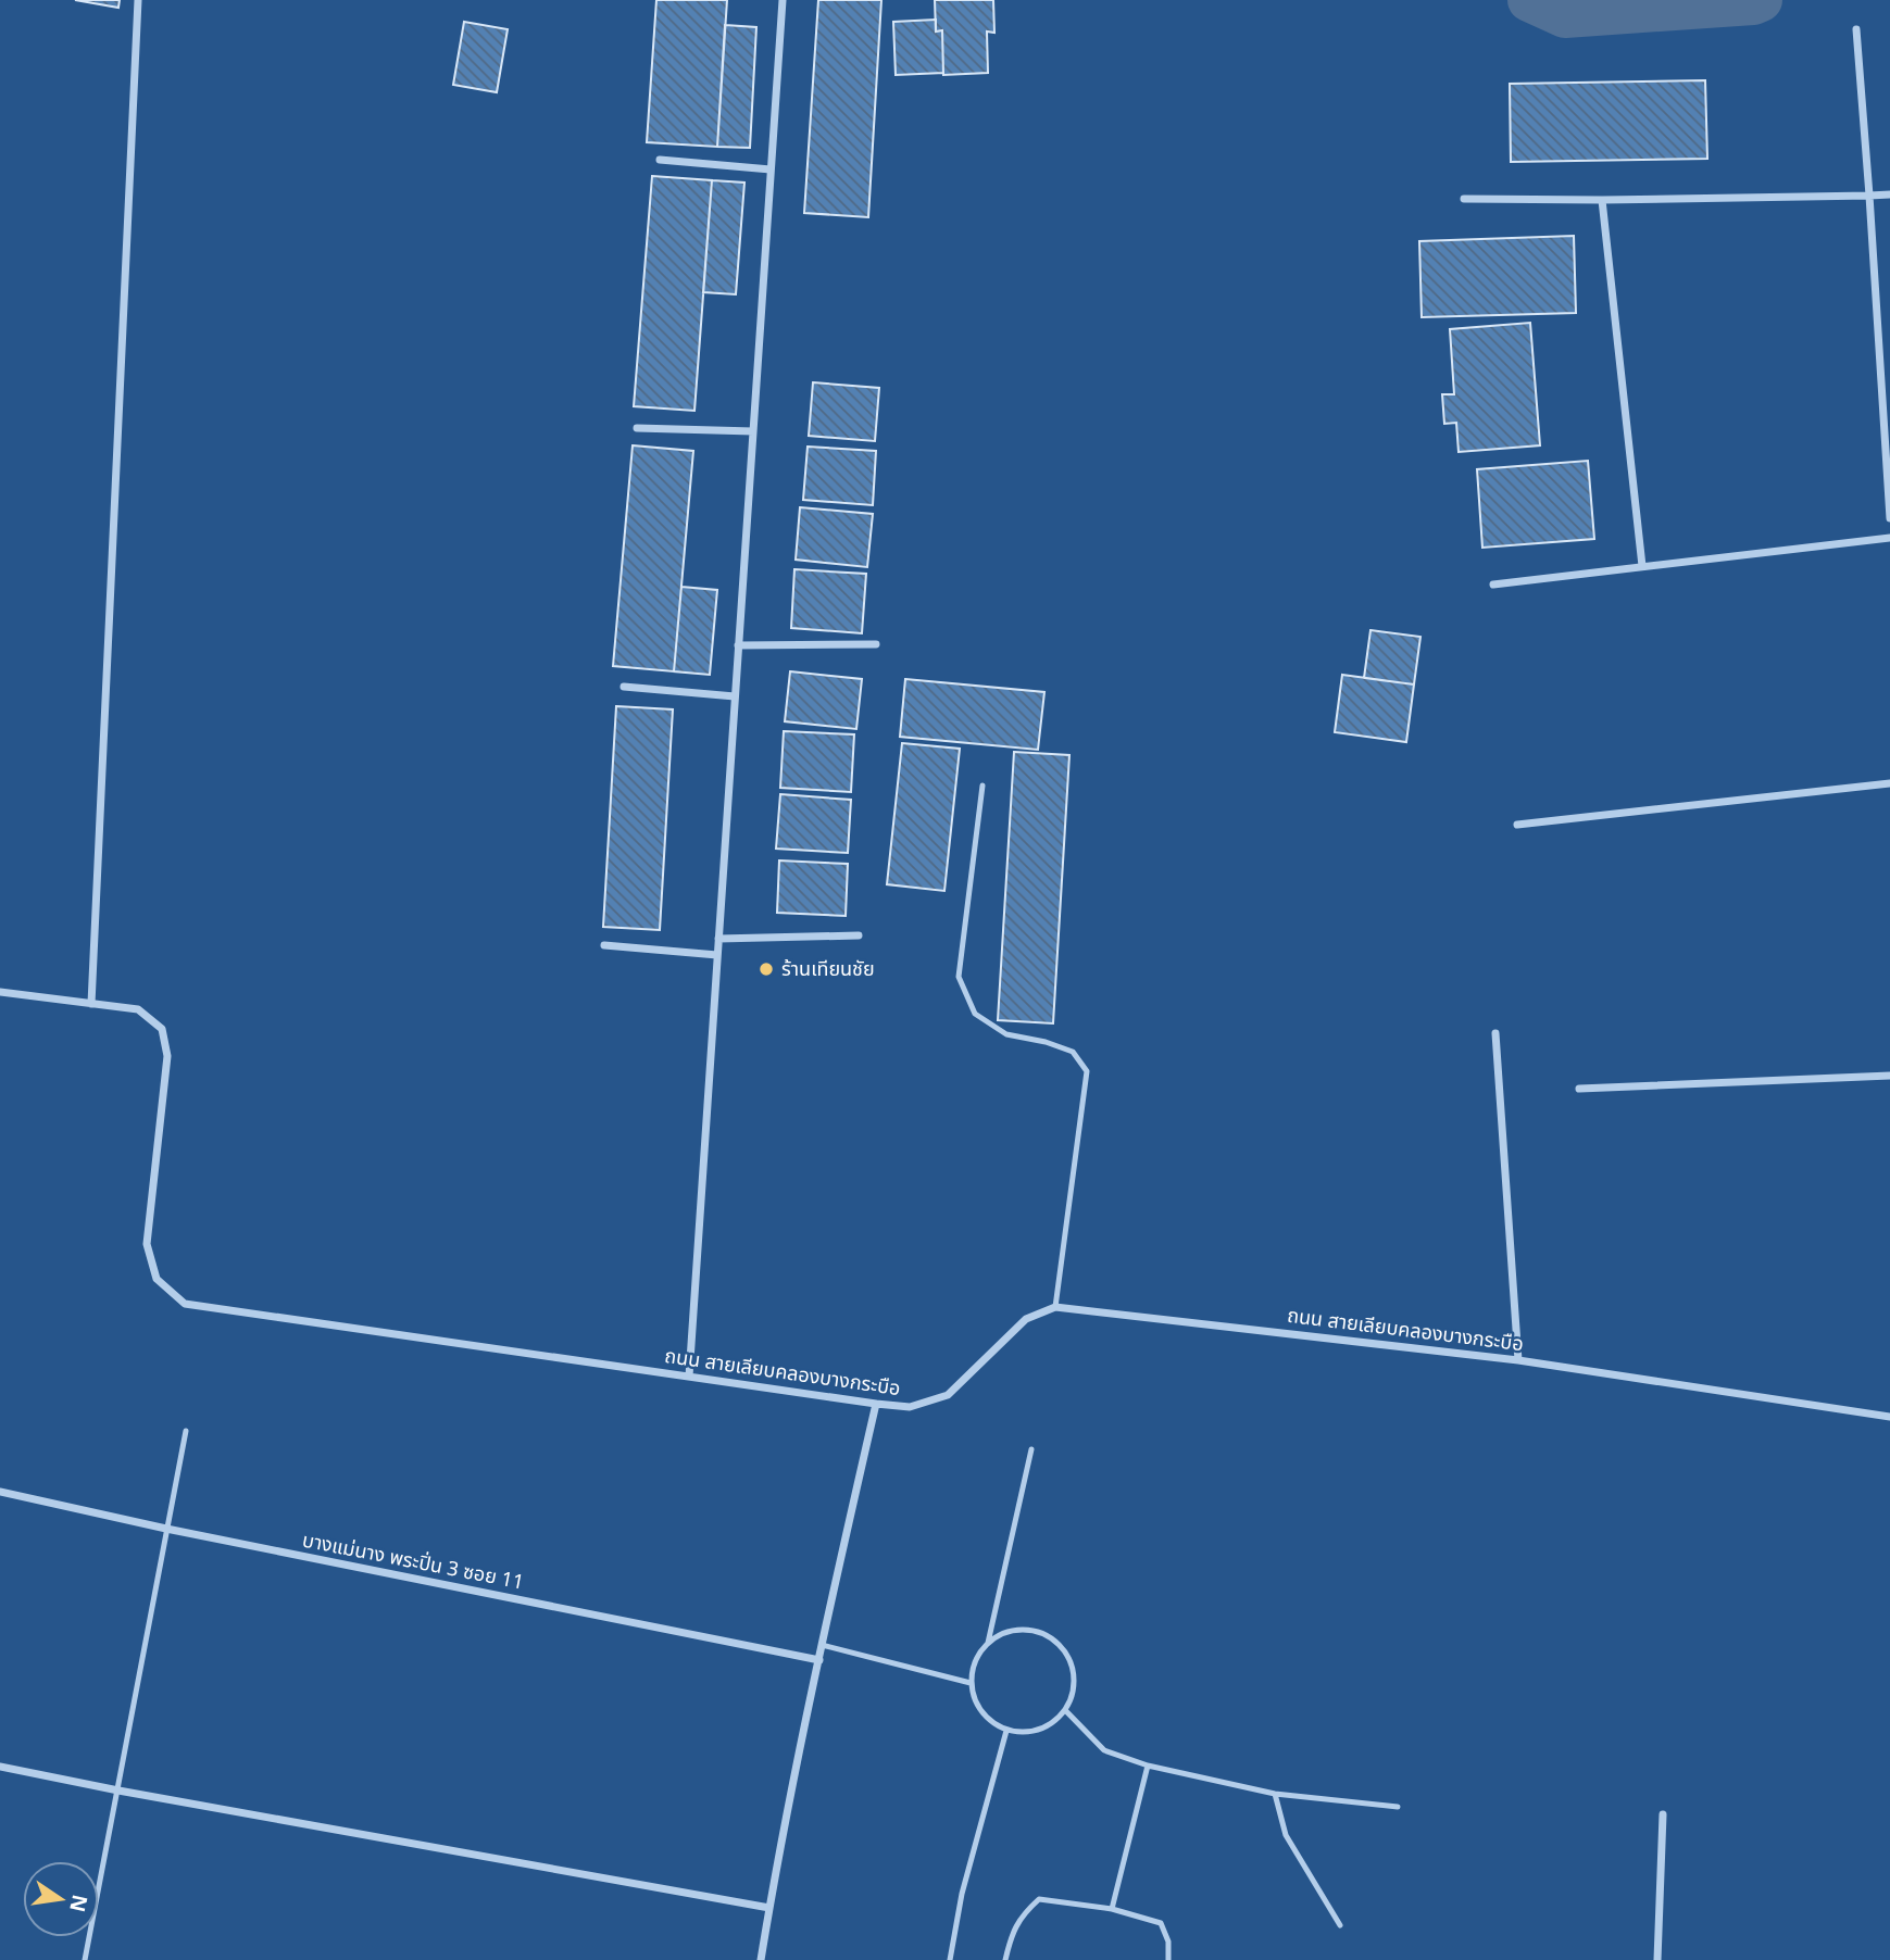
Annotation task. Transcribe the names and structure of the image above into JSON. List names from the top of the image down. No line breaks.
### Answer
{"streets":{"street":["ถนน สายเลียบคลองบางกระบือ","บางแม่นาง พระปิ่น 3 ซอย 11"]},"places":["ร้านเทียนชัย"],"north":"right"}
